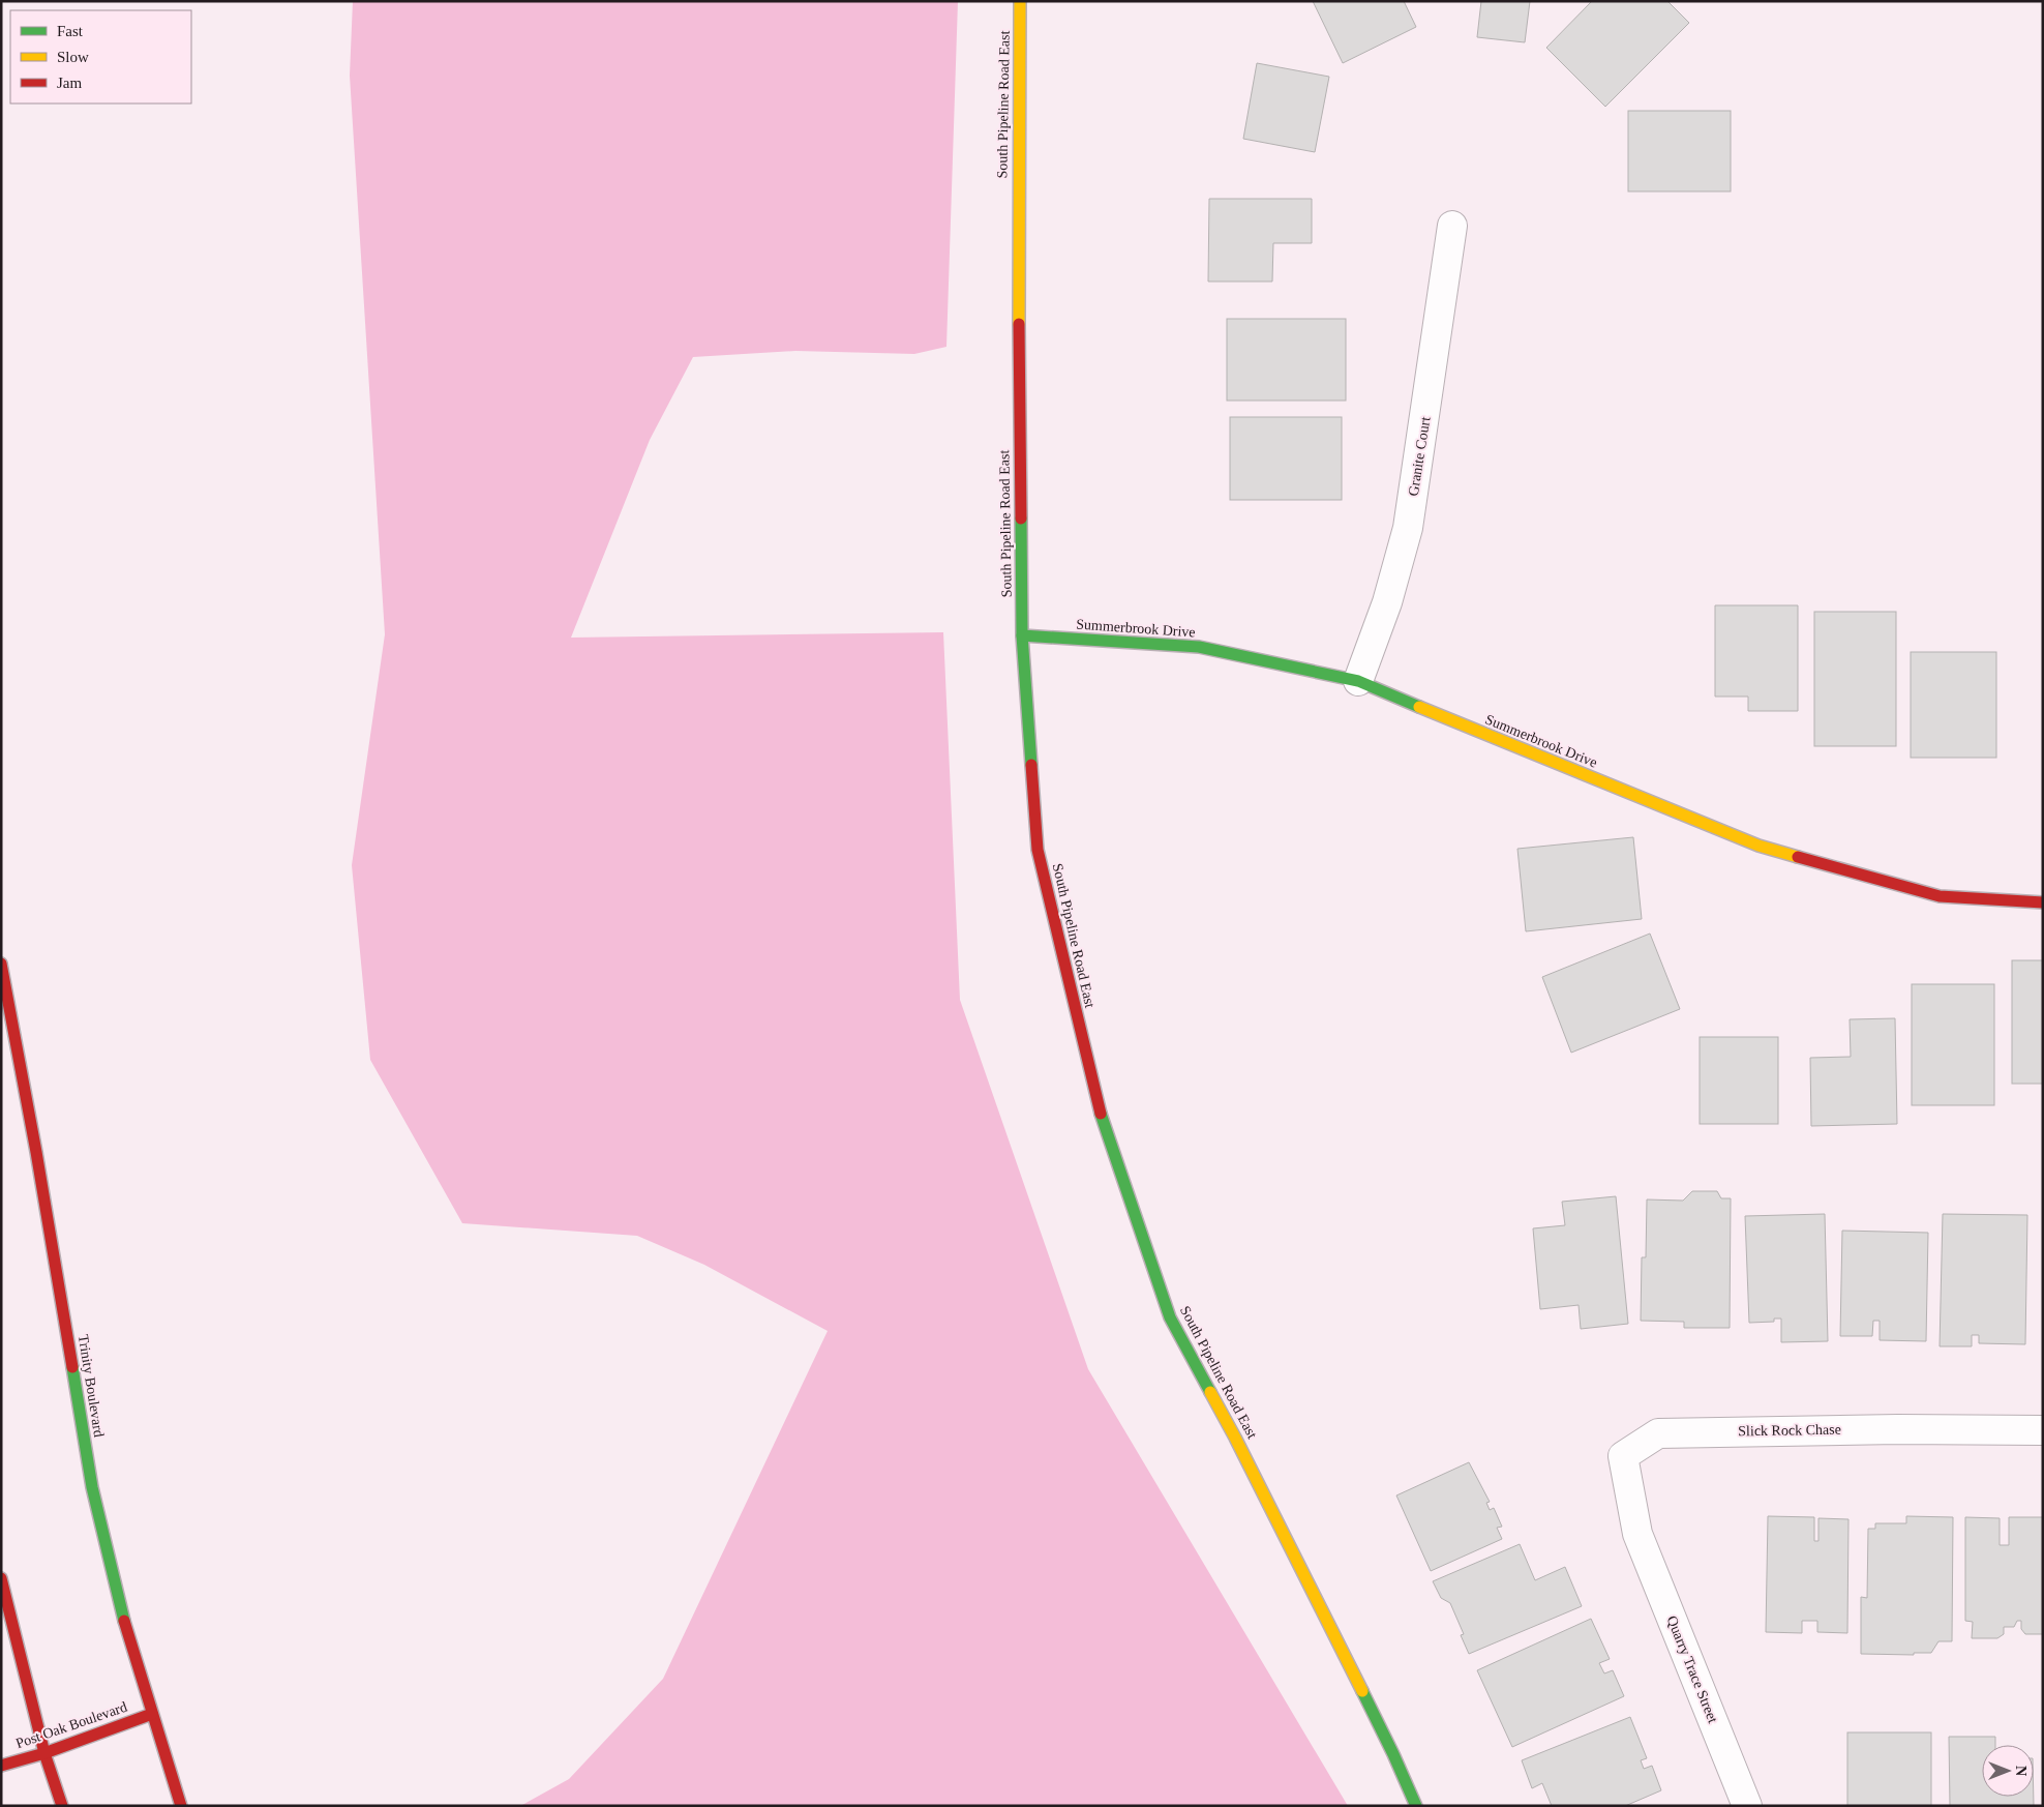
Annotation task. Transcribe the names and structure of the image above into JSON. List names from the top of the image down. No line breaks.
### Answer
{"streets":{"street":["South Pipeline Road East","Granite Court","Summerbrook Drive","Trinity Boulevard","Slick Rock Chase","Quarry Trace Street","Post Oak Boulevard"]},"crossings":[["South Pipeline Road East","Summerbrook Drive"],["Granite Court","Summerbrook Drive"],["Trinity Boulevard","Post Oak Boulevard"],["Slick Rock Chase","Quarry Trace Street"]],"legend":["Fast","Slow","Jam"],"north":"right"}
